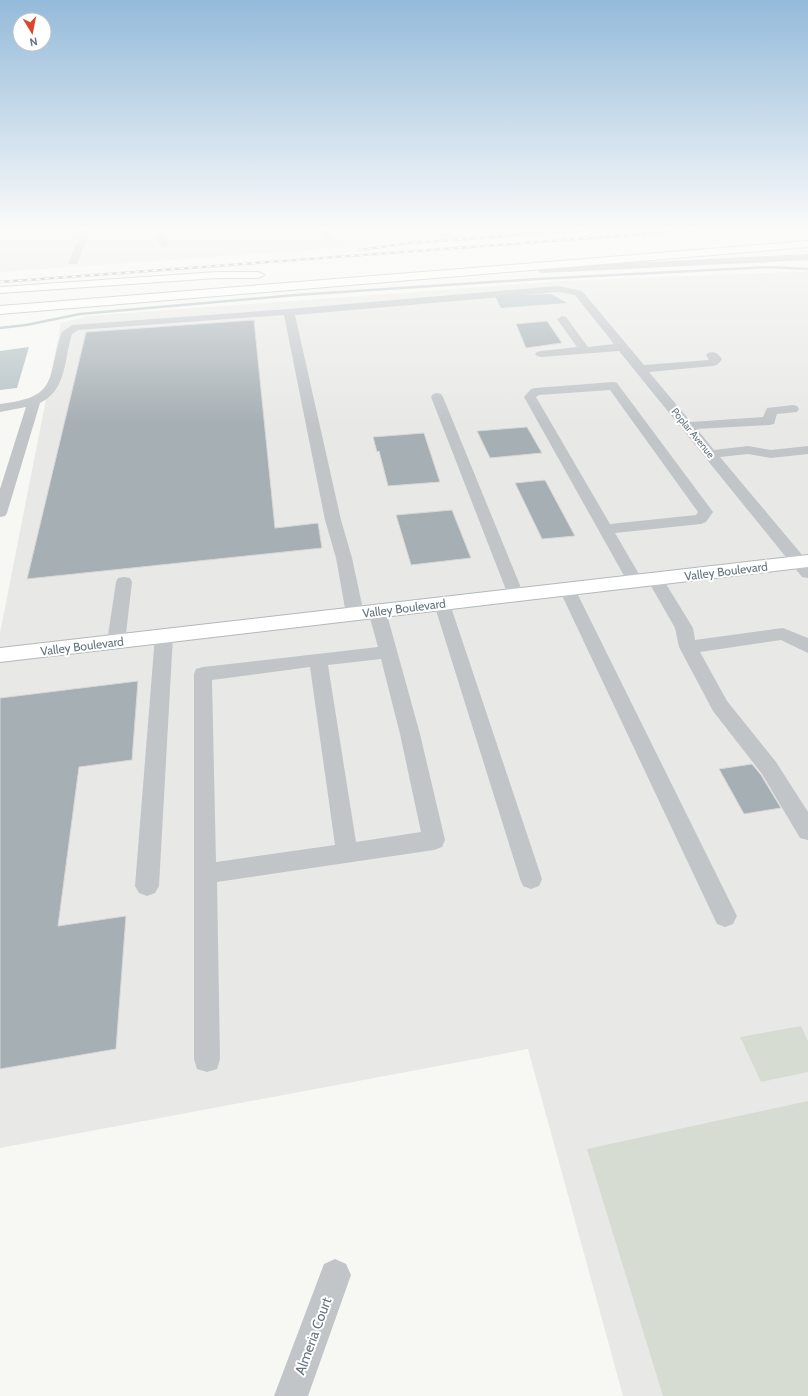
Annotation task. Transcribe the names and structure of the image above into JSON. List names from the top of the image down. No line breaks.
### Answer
{"streets":{"main road":["Valley Boulevard"],"street":["Poplar Avenue","Almeria Court"]},"crossings":[["Poplar Avenue","Valley Boulevard"]],"north":"bottom"}
